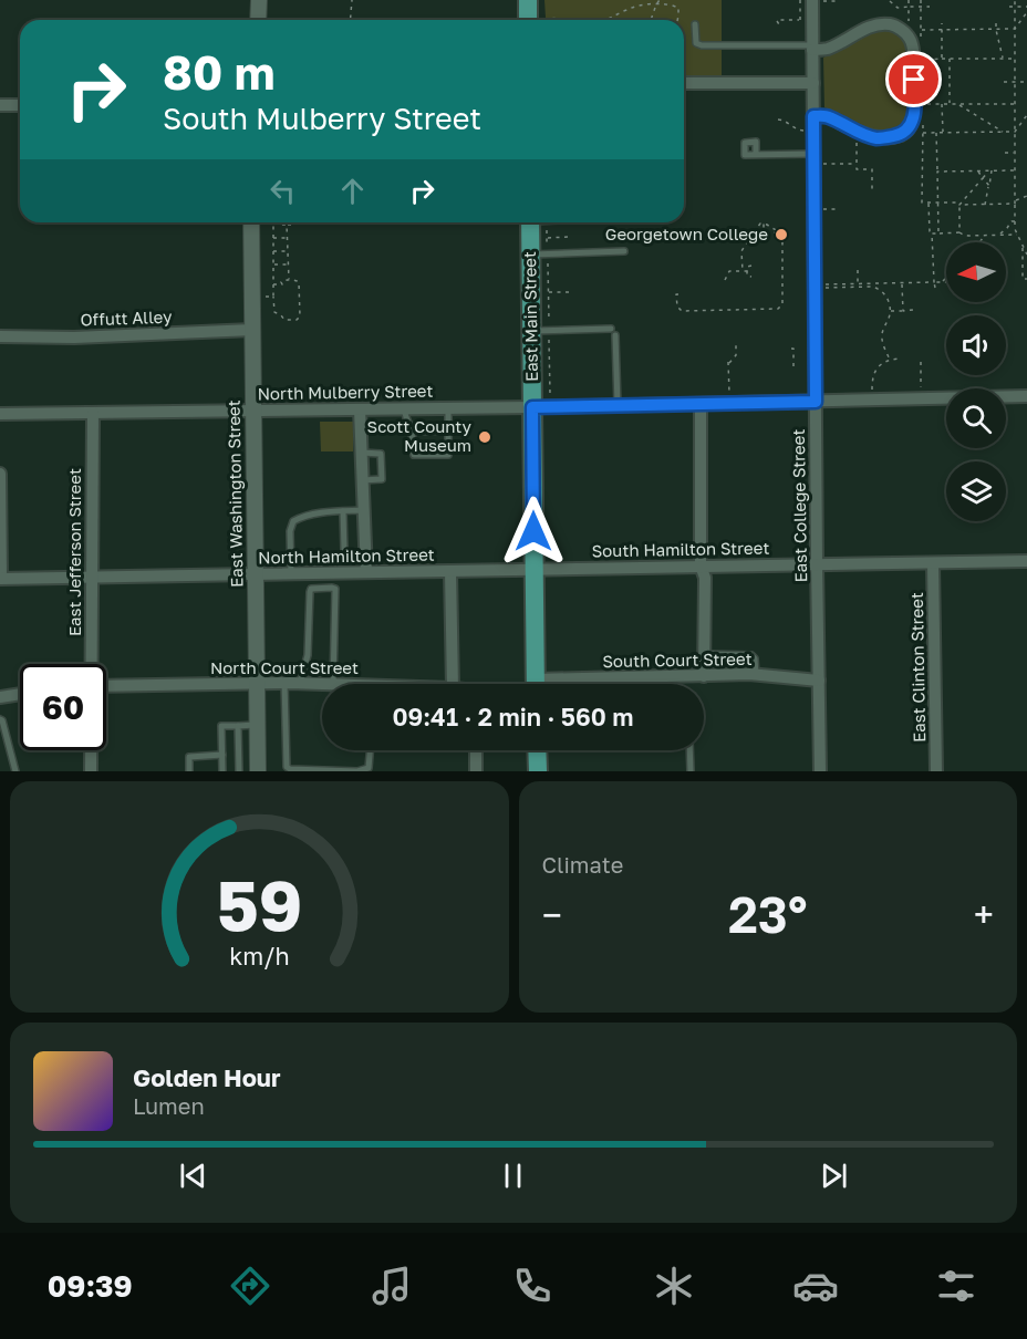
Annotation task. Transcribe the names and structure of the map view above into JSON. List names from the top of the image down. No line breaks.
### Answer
{"streets":{"main road":["East Main Street"],"street":["Offutt Alley","North Mulberry Street","East Washington Street","East College Street","South Hamilton Street","East Jefferson Street","North Hamilton Street","South Court Street","East Clinton Street","North Court Street"]},"crossings":[["East Main Street","North Mulberry Street"],["East Main Street","South Hamilton Street"],["East Main Street","North Hamilton Street"],["Offutt Alley","East Washington Street"],["North Mulberry Street","East Washington Street"],["North Mulberry Street","East College Street"],["North Mulberry Street","East Jefferson Street"],["East Washington Street","North Hamilton Street"],["East Washington Street","North Court Street"],["East College Street","South Hamilton Street"],["East College Street","South Court Street"],["South Hamilton Street","North Hamilton Street"],["South Hamilton Street","East Clinton Street"],["East Jefferson Street","North Hamilton Street"]],"places":["Georgetown College","Scott County Museum"],"north":"left","page":{"turn":["80 m","South Mulberry Street"],"limit":"60","trip":"09:41 · 2 min · 560 m","tile":"Climate","heat":["−","23°","+"],"song":["Golden Hour","Lumen"],"tabs":"09:39","gauge":["59","km/h"]}}
